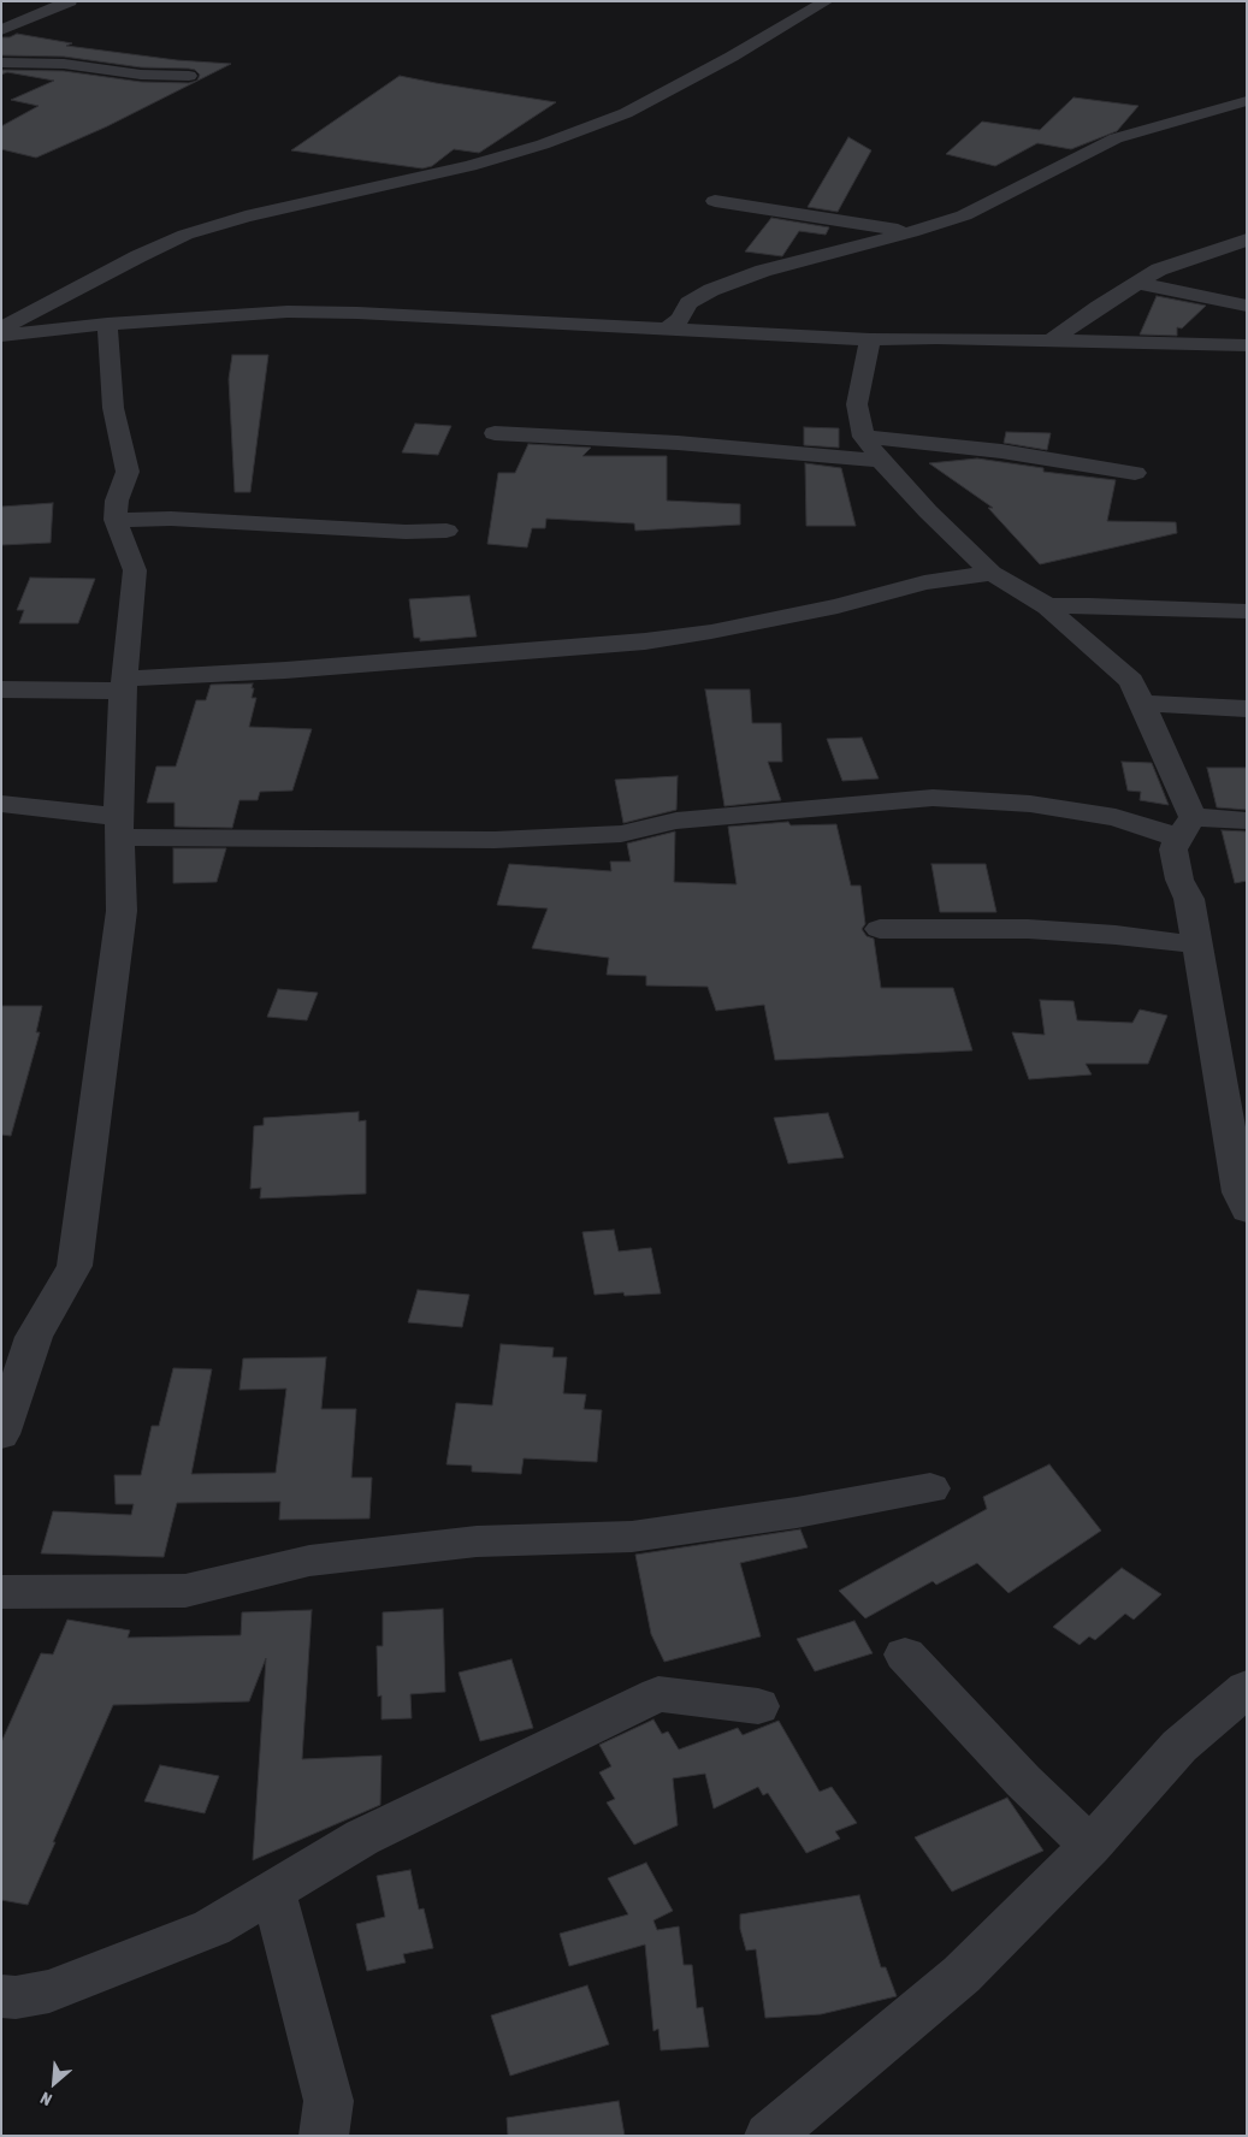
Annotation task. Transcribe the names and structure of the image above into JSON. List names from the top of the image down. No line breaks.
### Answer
{"north":"bottom left"}
